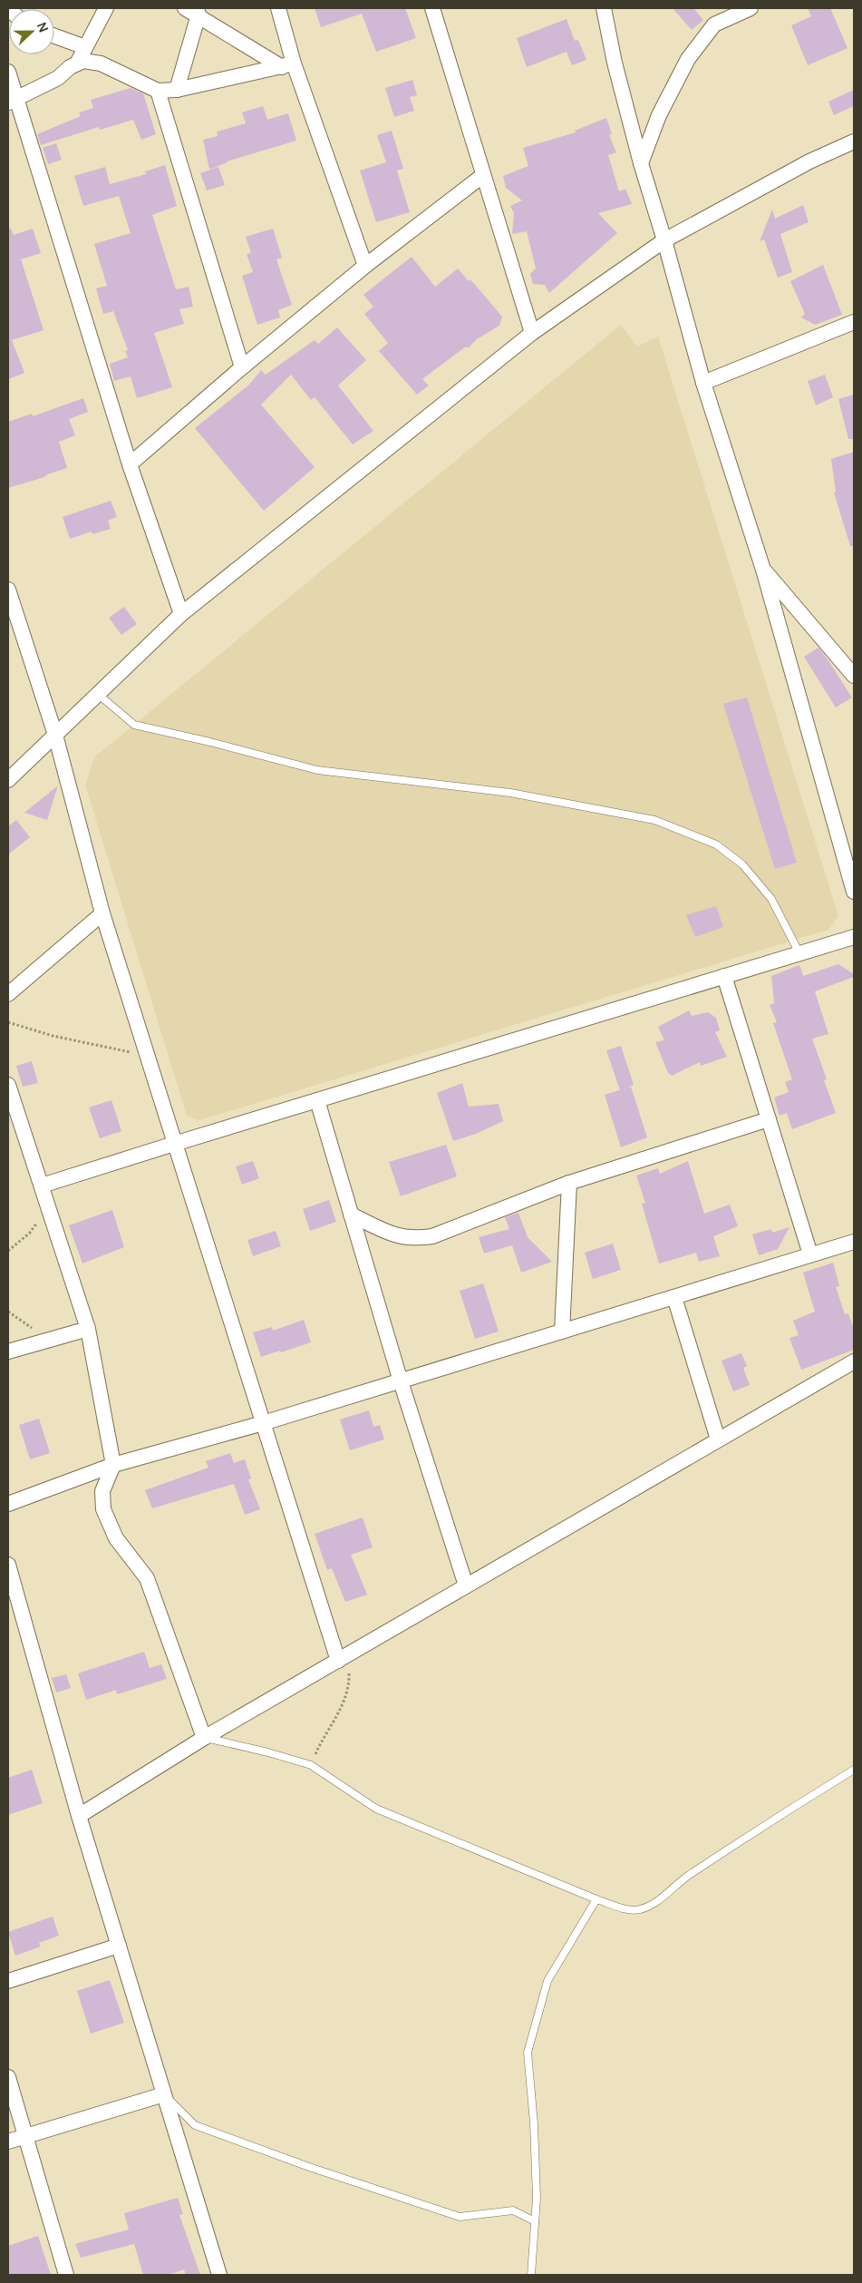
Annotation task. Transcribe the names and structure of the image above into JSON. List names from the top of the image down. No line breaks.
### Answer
{"north":"right"}
